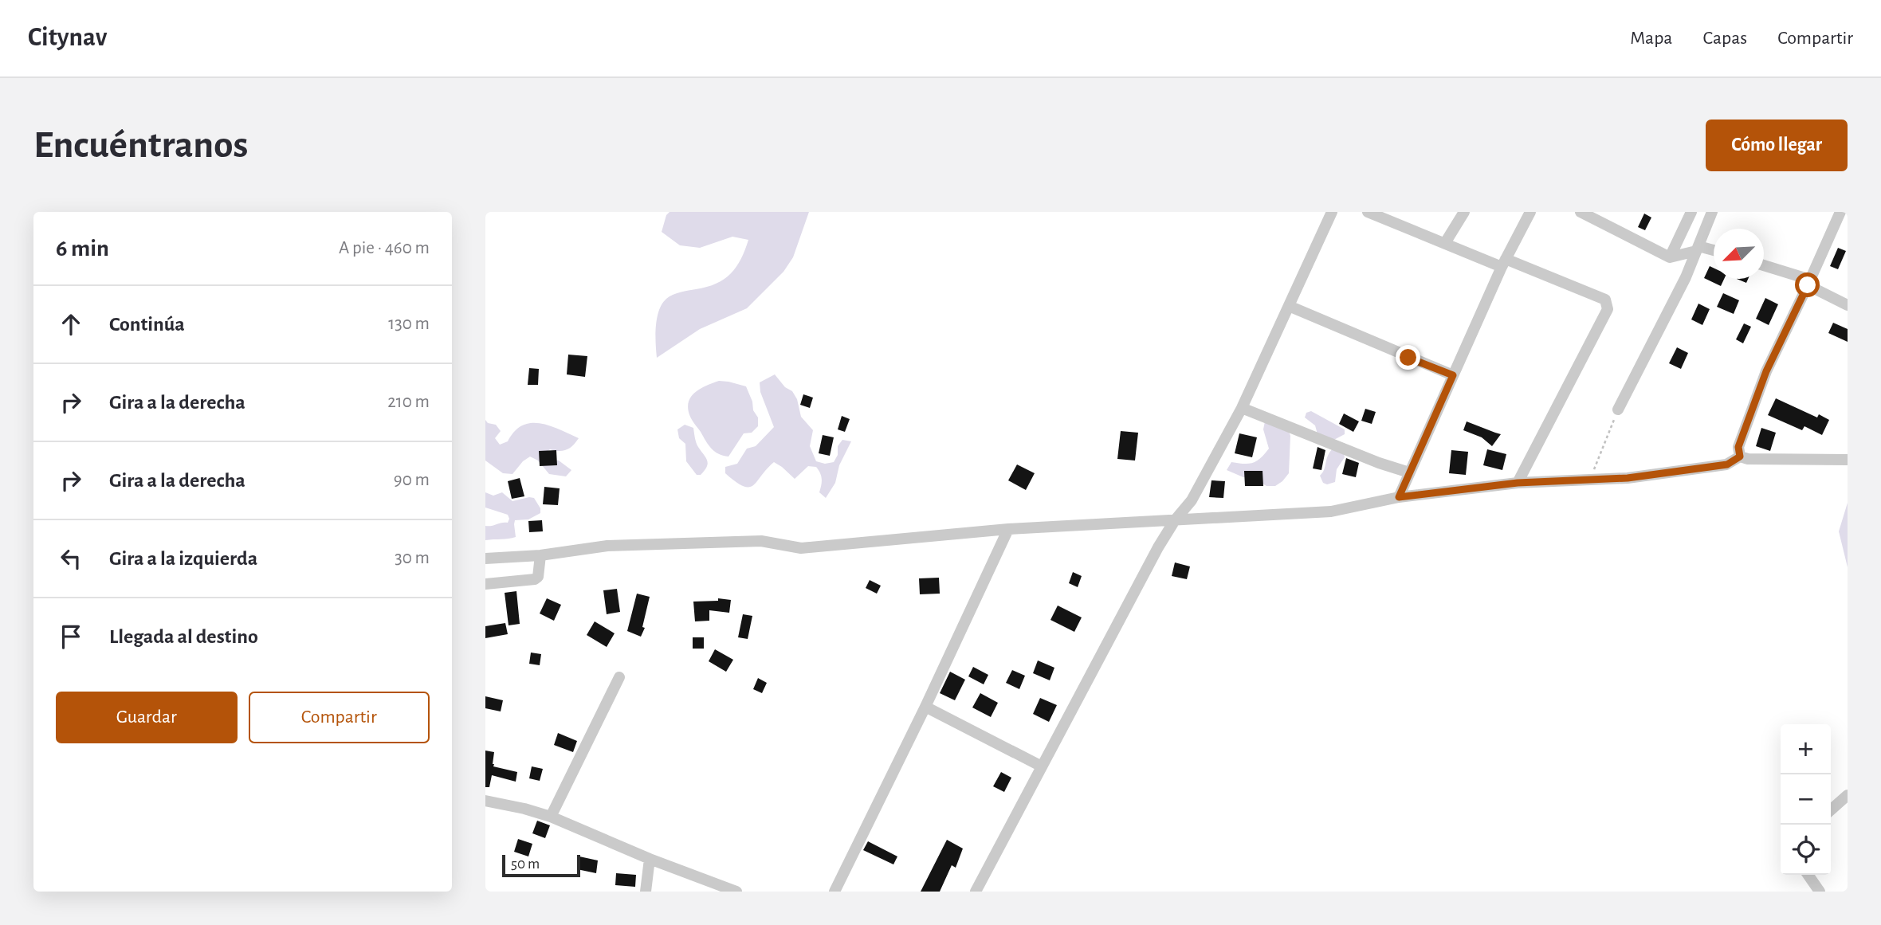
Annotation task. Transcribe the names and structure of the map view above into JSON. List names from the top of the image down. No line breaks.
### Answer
{"scale_bar":"50 m","north":"bottom left","page":{"header":"Citynav","nav":["Mapa","Capas","Compartir"],"buttons":["Cómo llegar",["Guardar","Compartir"]],"title":"Encuéntranos","heading":["6 min","A pie · 460 m"],"list":[["Continúa","130 m"],["Gira a la derecha","210 m"],["Gira a la derecha","90 m"],["Gira a la izquierda","30 m"],"Llegada al destino"],"map_buttons":["+","−"],"scale":"50 m"}}
